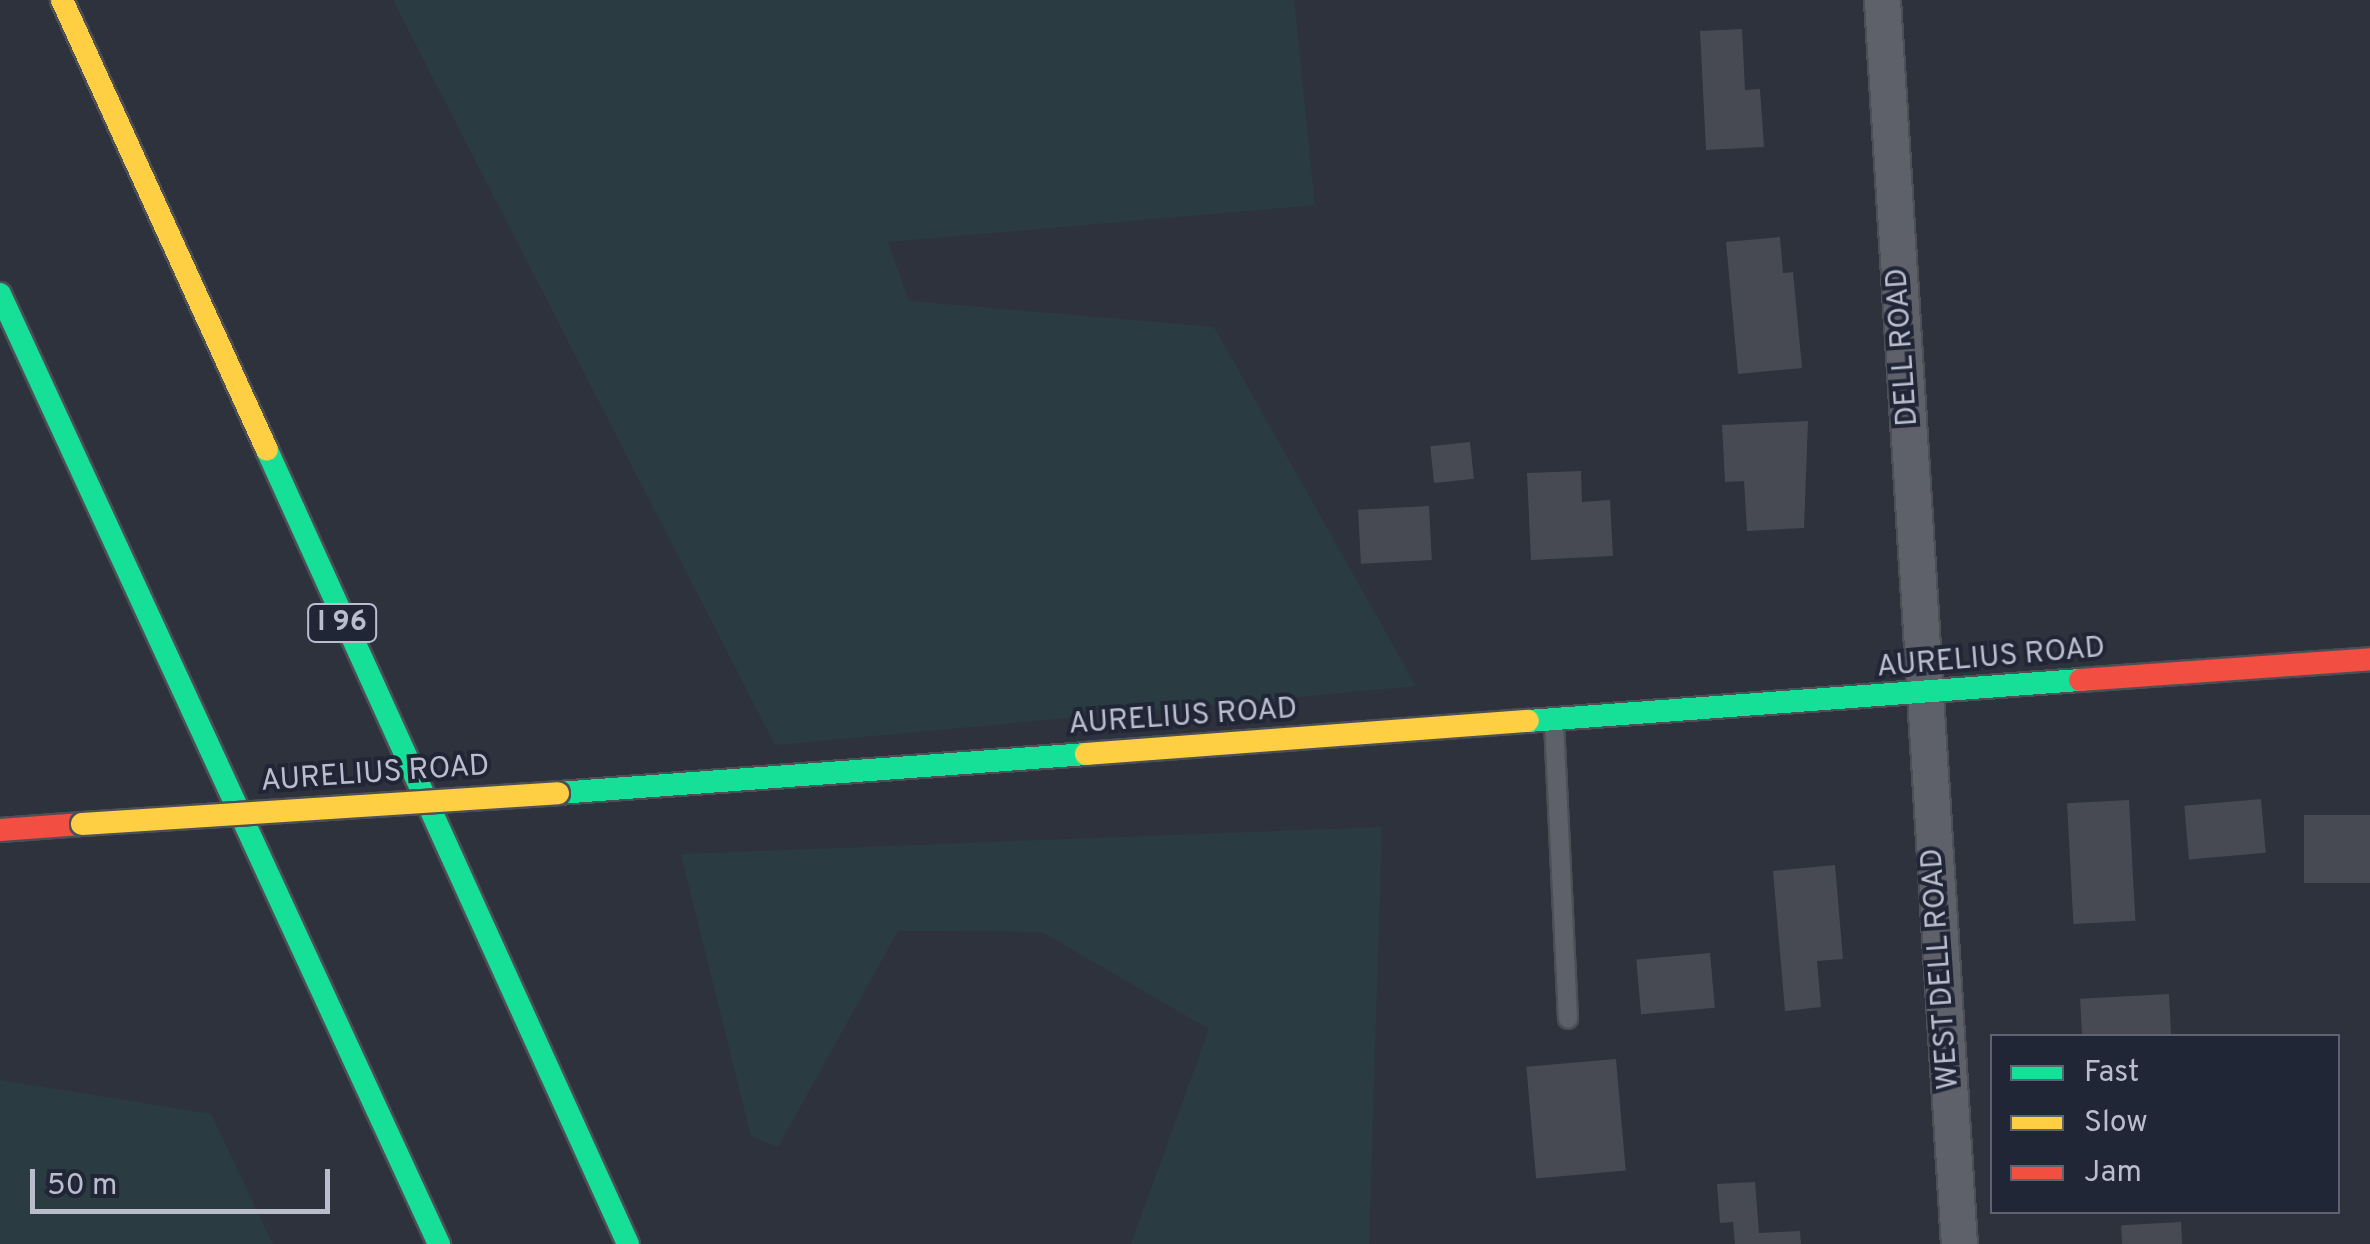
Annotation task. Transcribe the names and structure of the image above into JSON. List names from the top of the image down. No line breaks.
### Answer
{"streets":{"main road":["I 96","AURELIUS ROAD"],"street":["DELL ROAD","WEST DELL ROAD"]},"crossings":[["DELL ROAD","AURELIUS ROAD"],["DELL ROAD","WEST DELL ROAD"],["AURELIUS ROAD","WEST DELL ROAD"]],"legend":["Fast","Slow","Jam"],"scale_bar":"50 m"}
